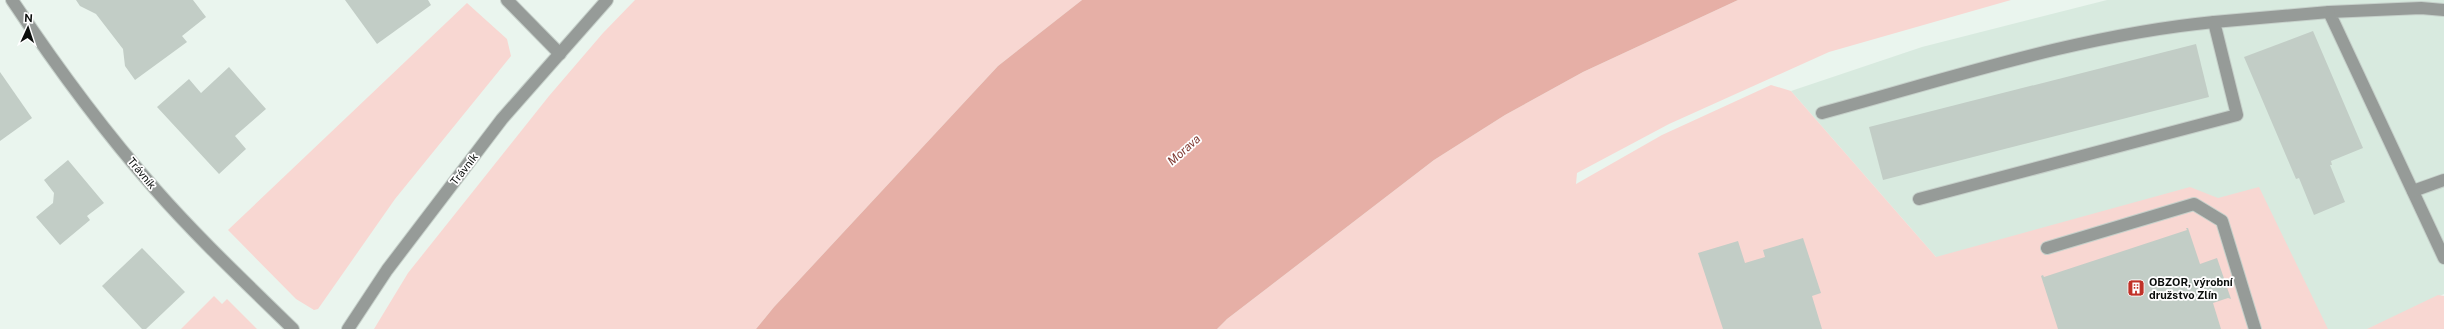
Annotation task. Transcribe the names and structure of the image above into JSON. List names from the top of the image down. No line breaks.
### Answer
{"streets":{"street":["Trávník"]},"water":["Morava"],"places":{"building":["OBZOR, výrobní družstvo Zlín"]},"north":"top"}
